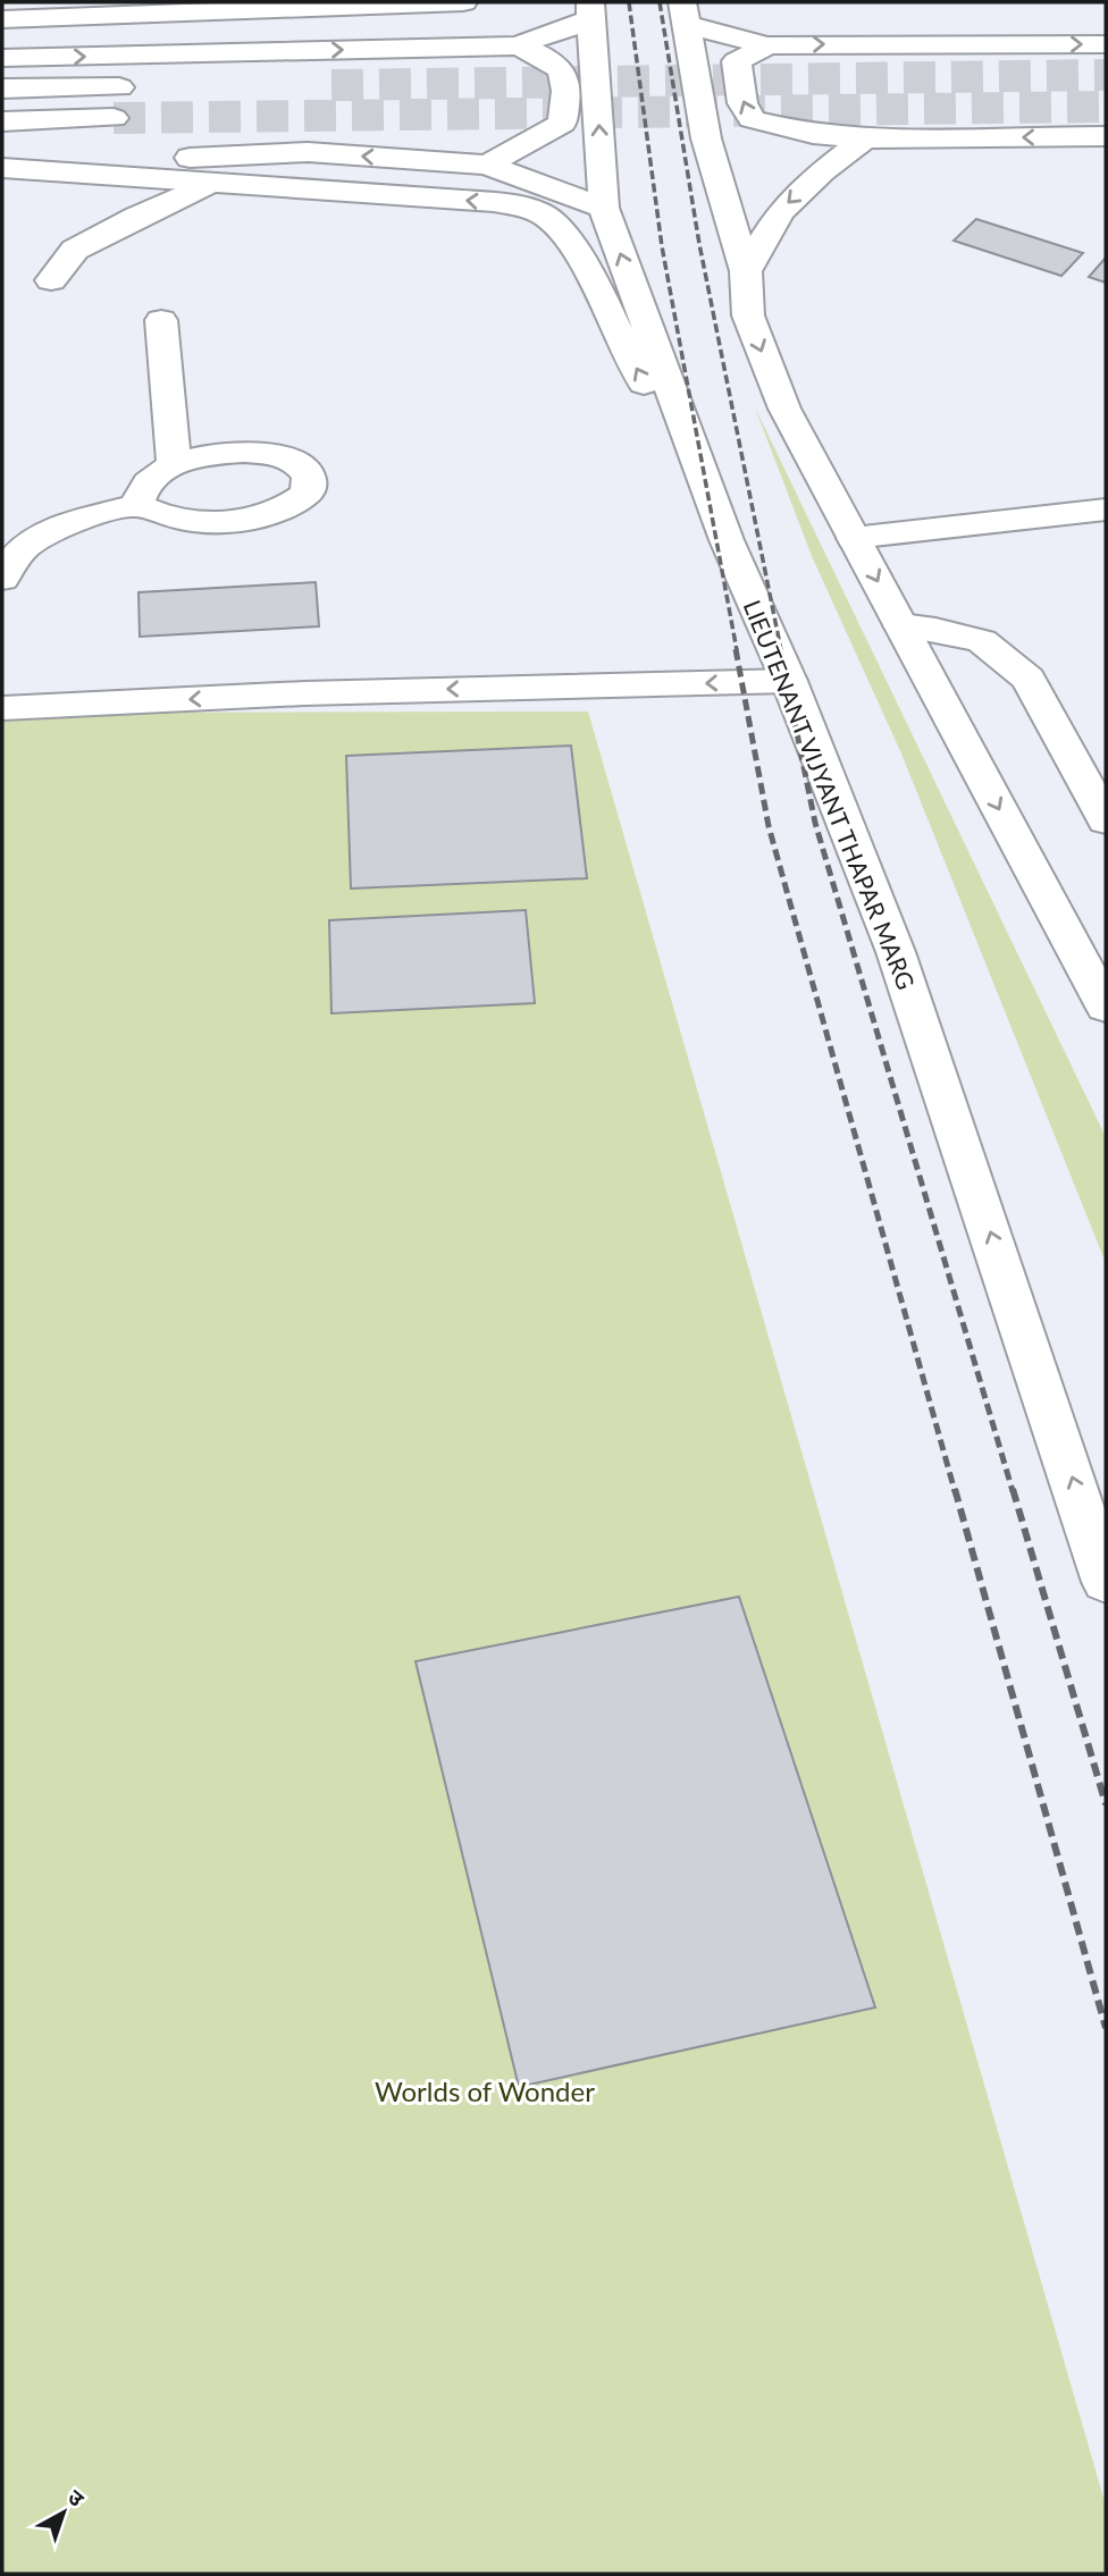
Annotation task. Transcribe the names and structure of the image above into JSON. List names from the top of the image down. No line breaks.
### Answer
{"streets":{"main road":["LIEUTENANT VIJYANT THAPAR MARG"]},"parks":["Worlds of Wonder"],"north":"top right"}
